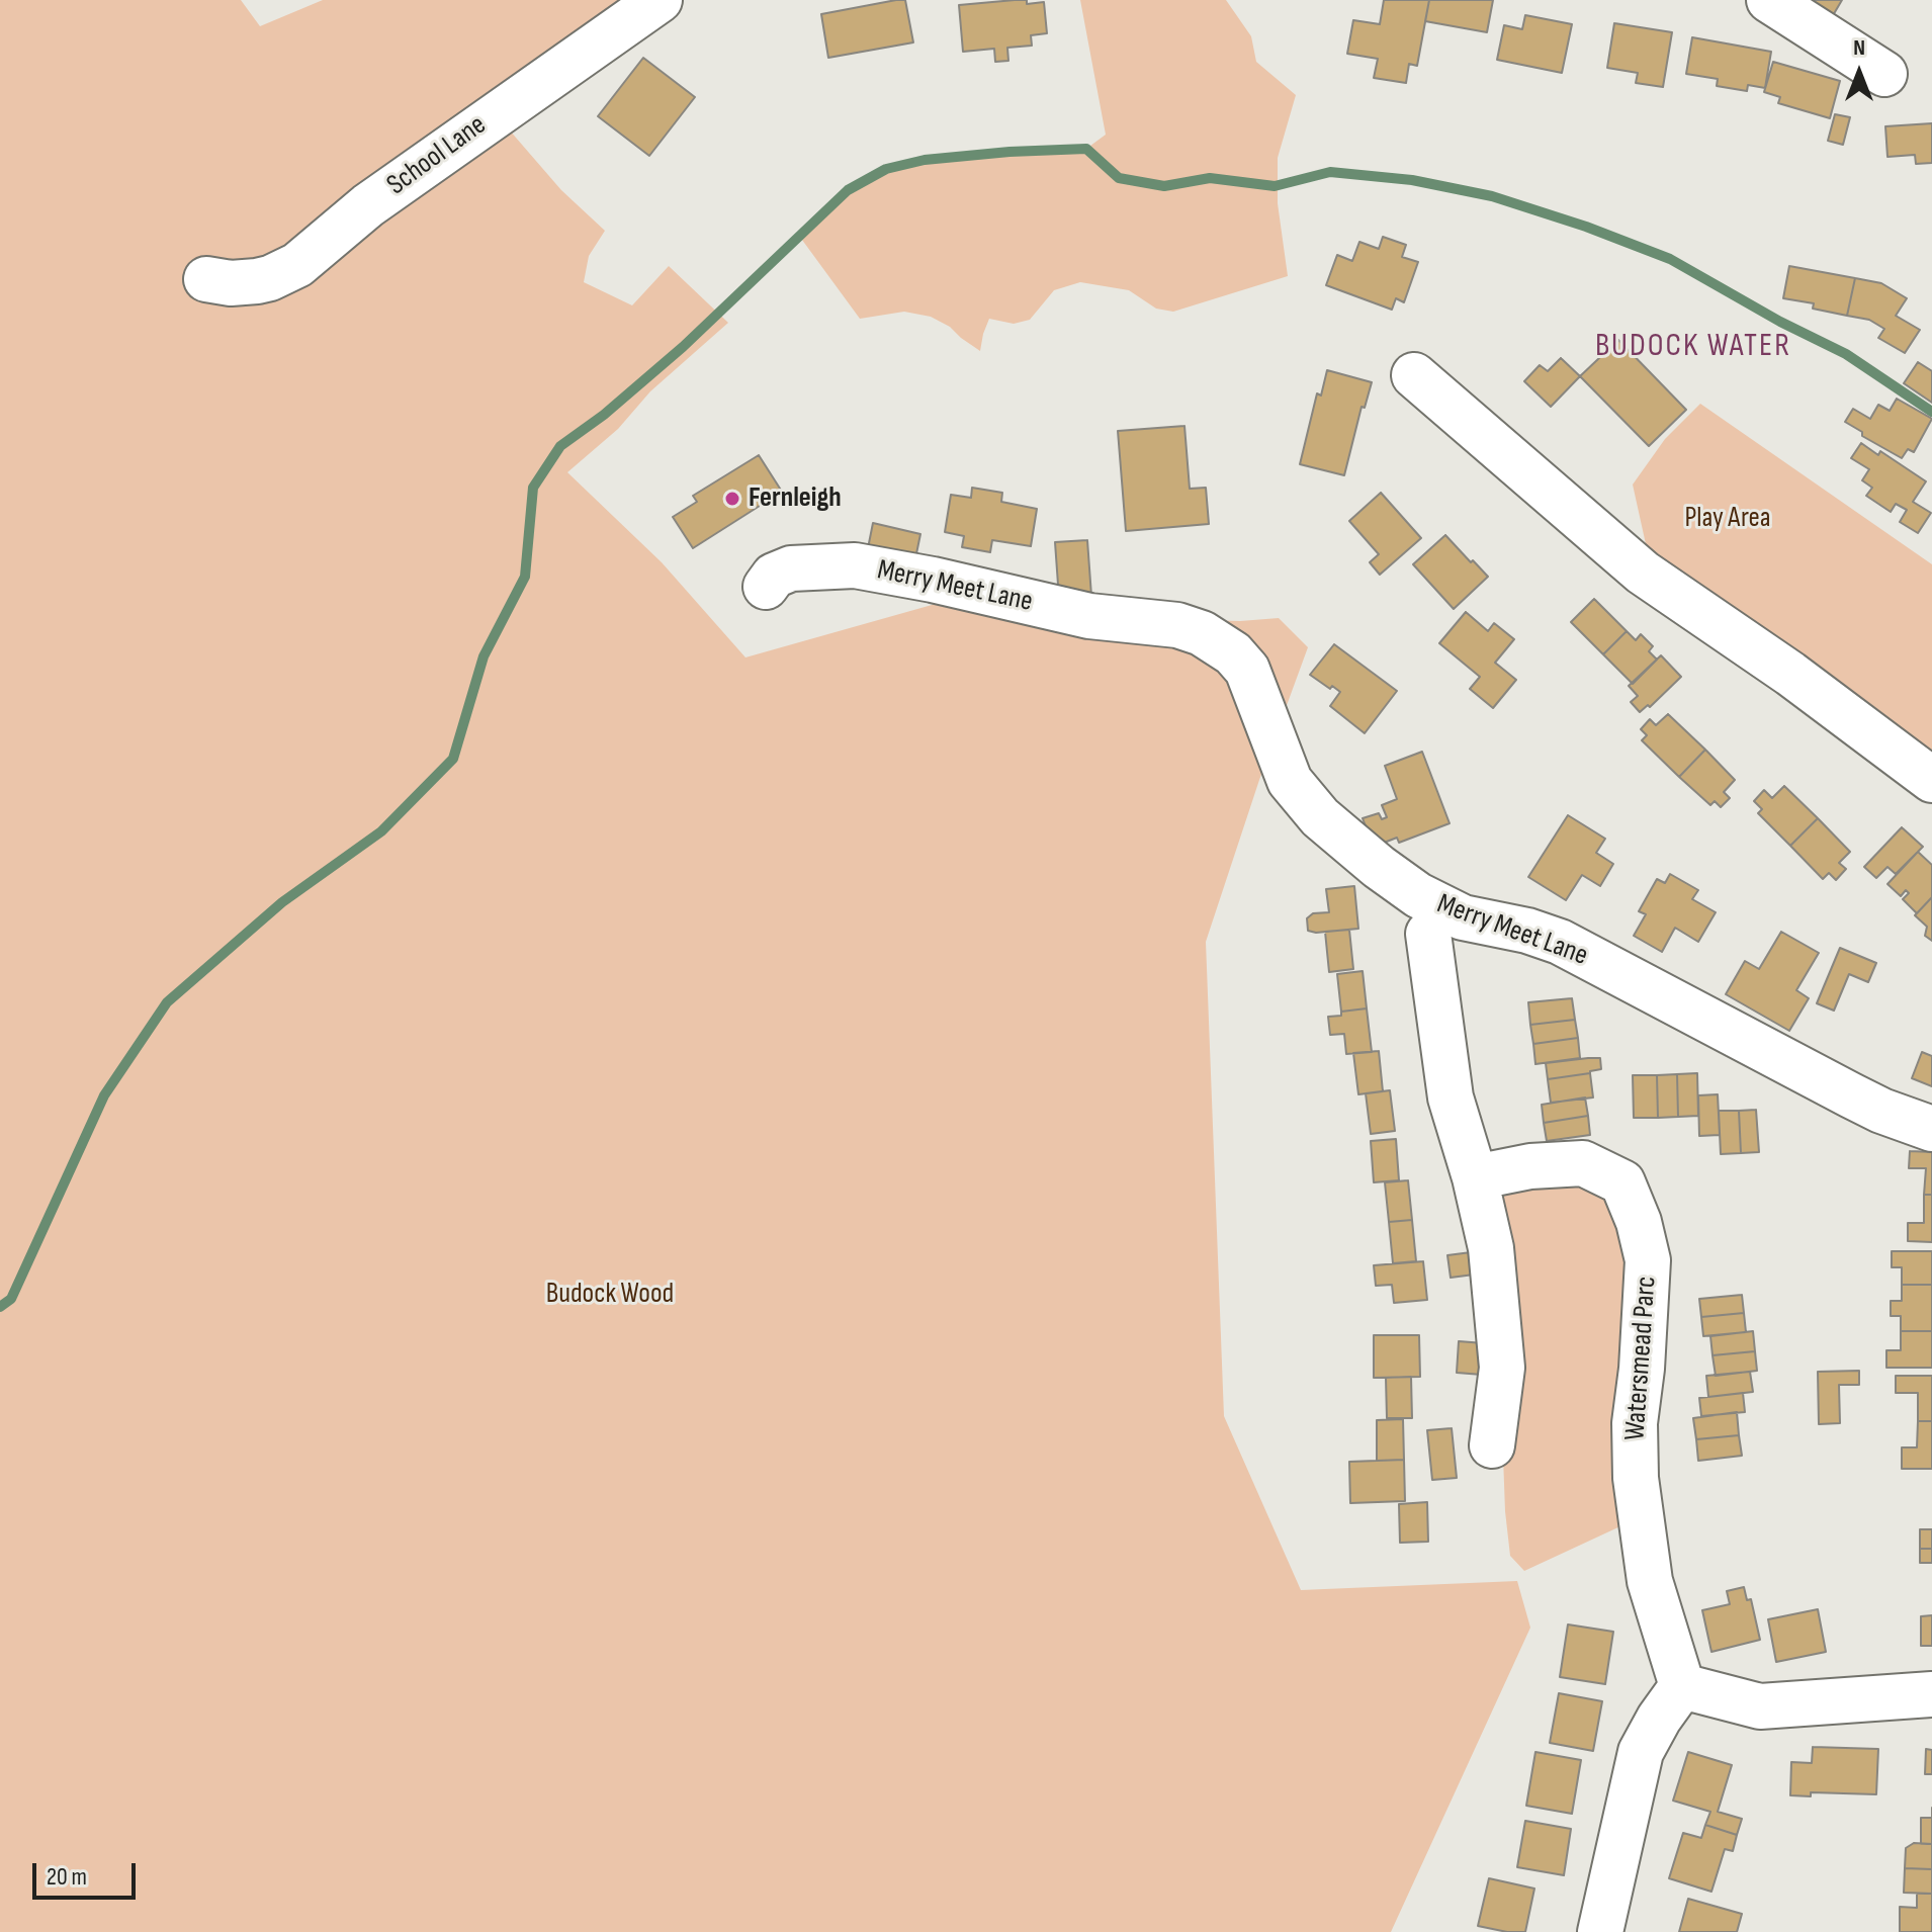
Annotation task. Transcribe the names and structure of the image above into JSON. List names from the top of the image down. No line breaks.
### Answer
{"streets":{"street":["School Lane","Merry Meet Lane","Watersmead Parc"]},"districts":["BUDOCK WATER"],"parks":["Play Area","Budock Wood"],"places":["Fernleigh"],"scale_bar":"20 m","north":"top"}
